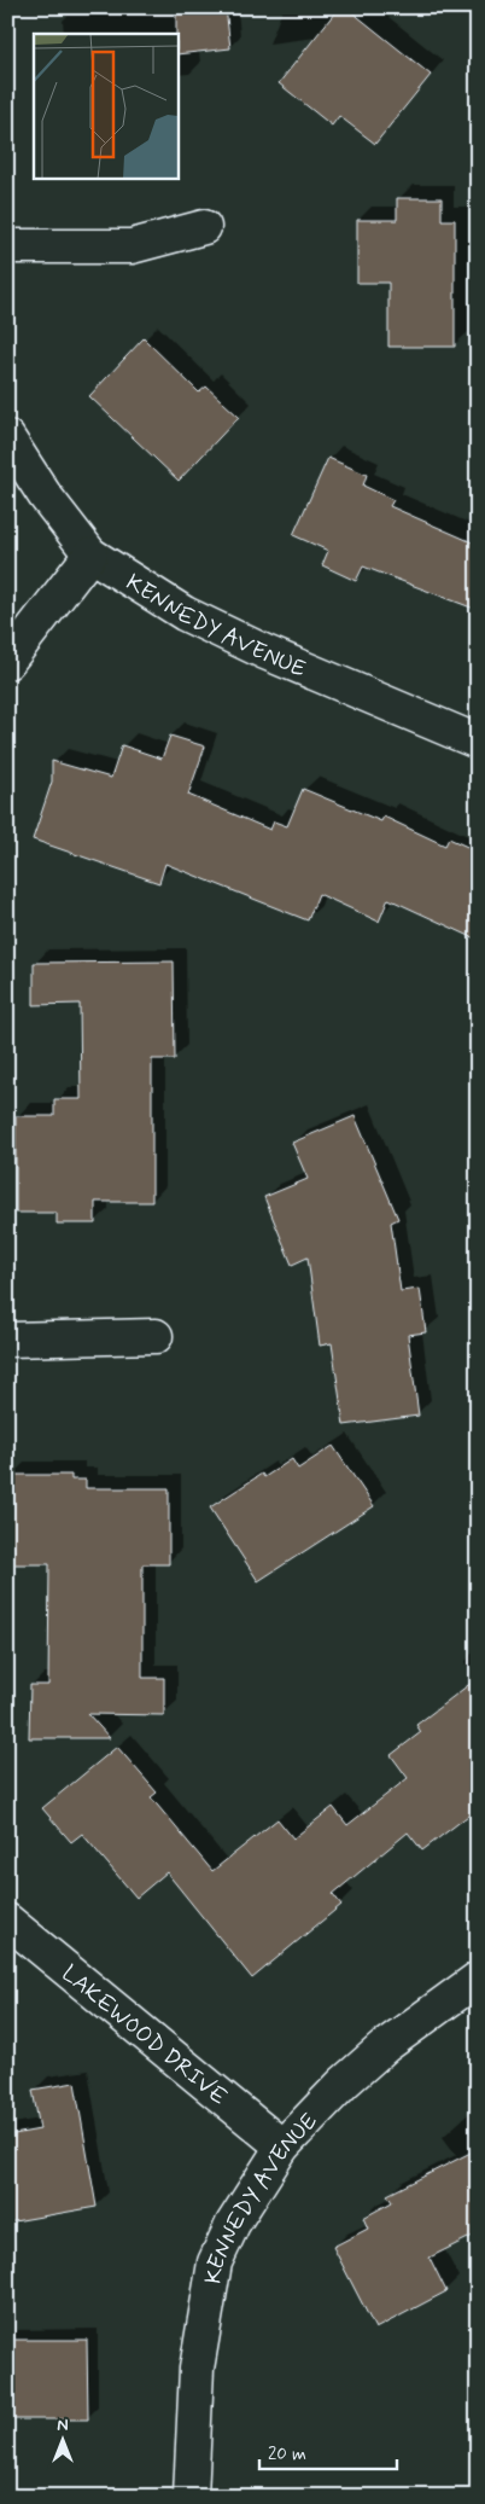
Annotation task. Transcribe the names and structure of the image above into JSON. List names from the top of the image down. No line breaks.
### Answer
{"streets":{"street":["KENNEDY AVENUE","LAKEWOOD DRIVE"]},"crossings":[["KENNEDY AVENUE","LAKEWOOD DRIVE"]],"scale_bar":"20 m","north":"top"}
